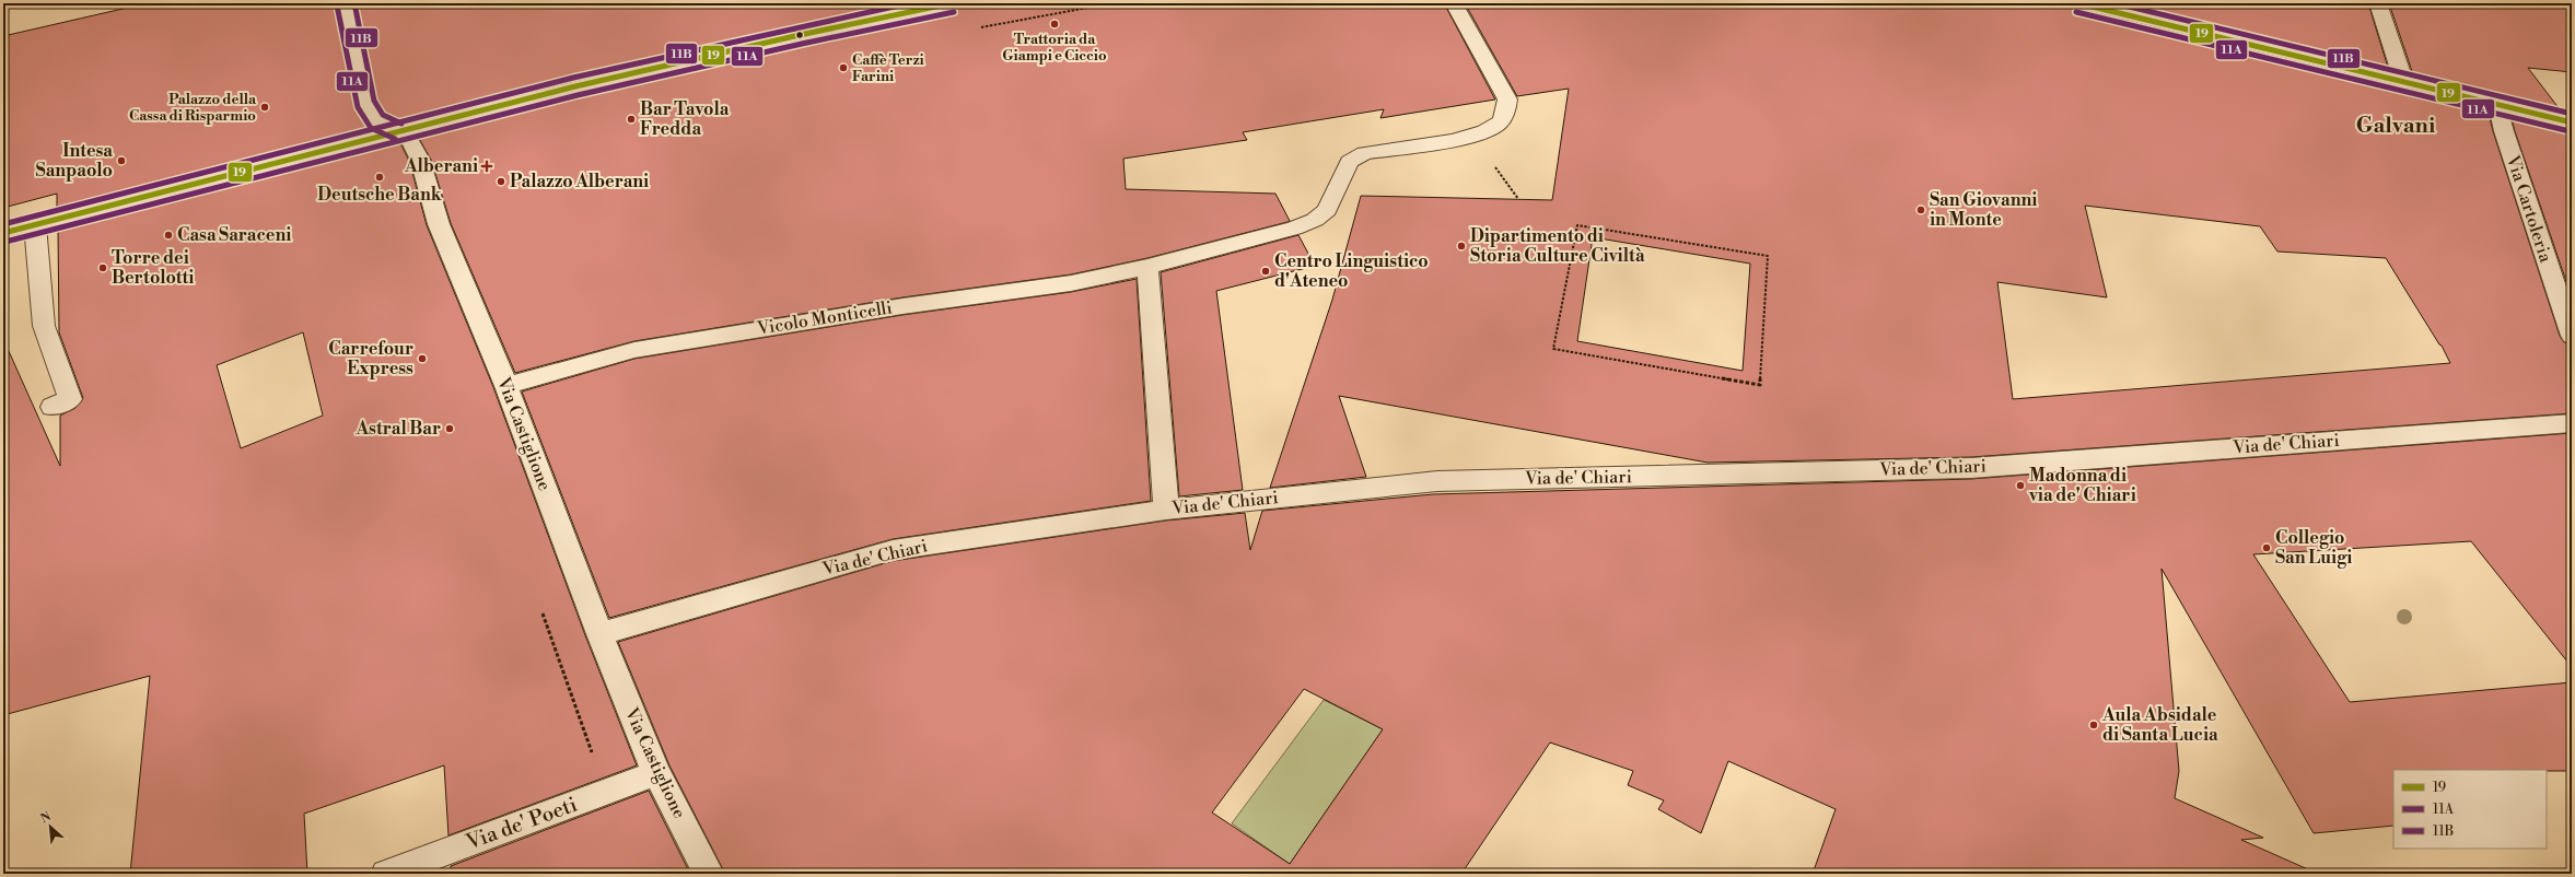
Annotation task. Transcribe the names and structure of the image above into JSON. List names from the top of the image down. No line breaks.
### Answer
{"streets":{"street":["Via Cartoleria","Vicolo Monticelli","Via Castiglione","Via de' Chiari","Via de' Poeti"]},"crossings":[["Vicolo Monticelli","Via Castiglione"],["Via Castiglione","Via de' Chiari"],["Via Castiglione","Via de' Poeti"]],"districts":["Galvani"],"places":{"other":["Trattoria da Giampi e Ciccio","Caffè Terzi Farini","Palazzo della Cassa di Risparmio","Bar Tavola Fredda","Intesa Sanpaolo","Deutsche Bank","Palazzo Alberani","San Giovanni in Monte","Casa Saraceni","Dipartimento di Storia Culture Civiltà","Torre dei Bertolotti","Centro Linguistico d'Ateneo","Carrefour Express","Astral Bar","Madonna di via de' Chiari","Collegio San Luigi","Aula Absidale di Santa Lucia"],"health":["Alberani"]},"lines":["transit line 19","transit line 11B","transit line 11A"],"legend":["19","11A","11B"],"north":"top left"}
